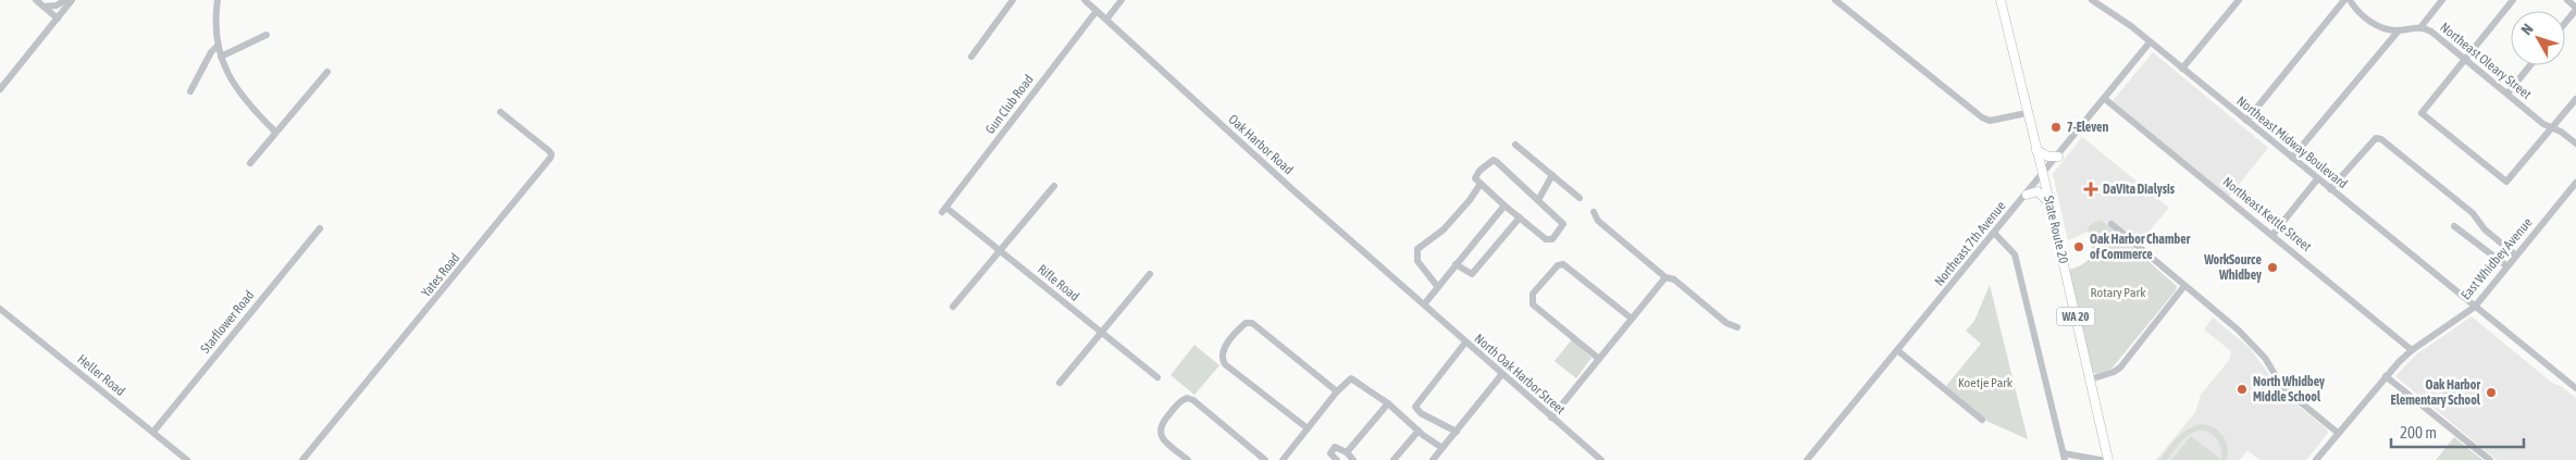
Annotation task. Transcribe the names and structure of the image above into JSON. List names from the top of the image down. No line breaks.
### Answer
{"streets":{"main road":["State Route 20","WA 20"],"street":["Northeast Oleary Street","Gun Club Road","Northeast Midway Boulevard","Oak Harbor Road","Northeast Kettle Street","Northeast 7th Avenue","East Whidbey Avenue","Yates Road","Rifle Road","Starflower Road","North Oak Harbor Street","Heller Road"]},"crossings":[["Gun Club Road","Oak Harbor Road"],["Gun Club Road","Rifle Road"],["Northeast Midway Boulevard","Northeast 7th Avenue"],["Northeast Midway Boulevard","East Whidbey Avenue"],["Oak Harbor Road","North Oak Harbor Street"],["Northeast Kettle Street","Northeast 7th Avenue"],["Northeast Kettle Street","East Whidbey Avenue"],["State Route 20","Northeast 7th Avenue"],["Starflower Road","Heller Road"]],"parks":["Rotary Park","Koetje Park"],"places":{"other":["7-Eleven","Oak Harbor Chamber of Commerce","WorkSource Whidbey","North Whidbey Middle School","Oak Harbor Elementary School"],"health":["DaVita Dialysis"]},"scale_bar":"200 m","north":"top left"}
